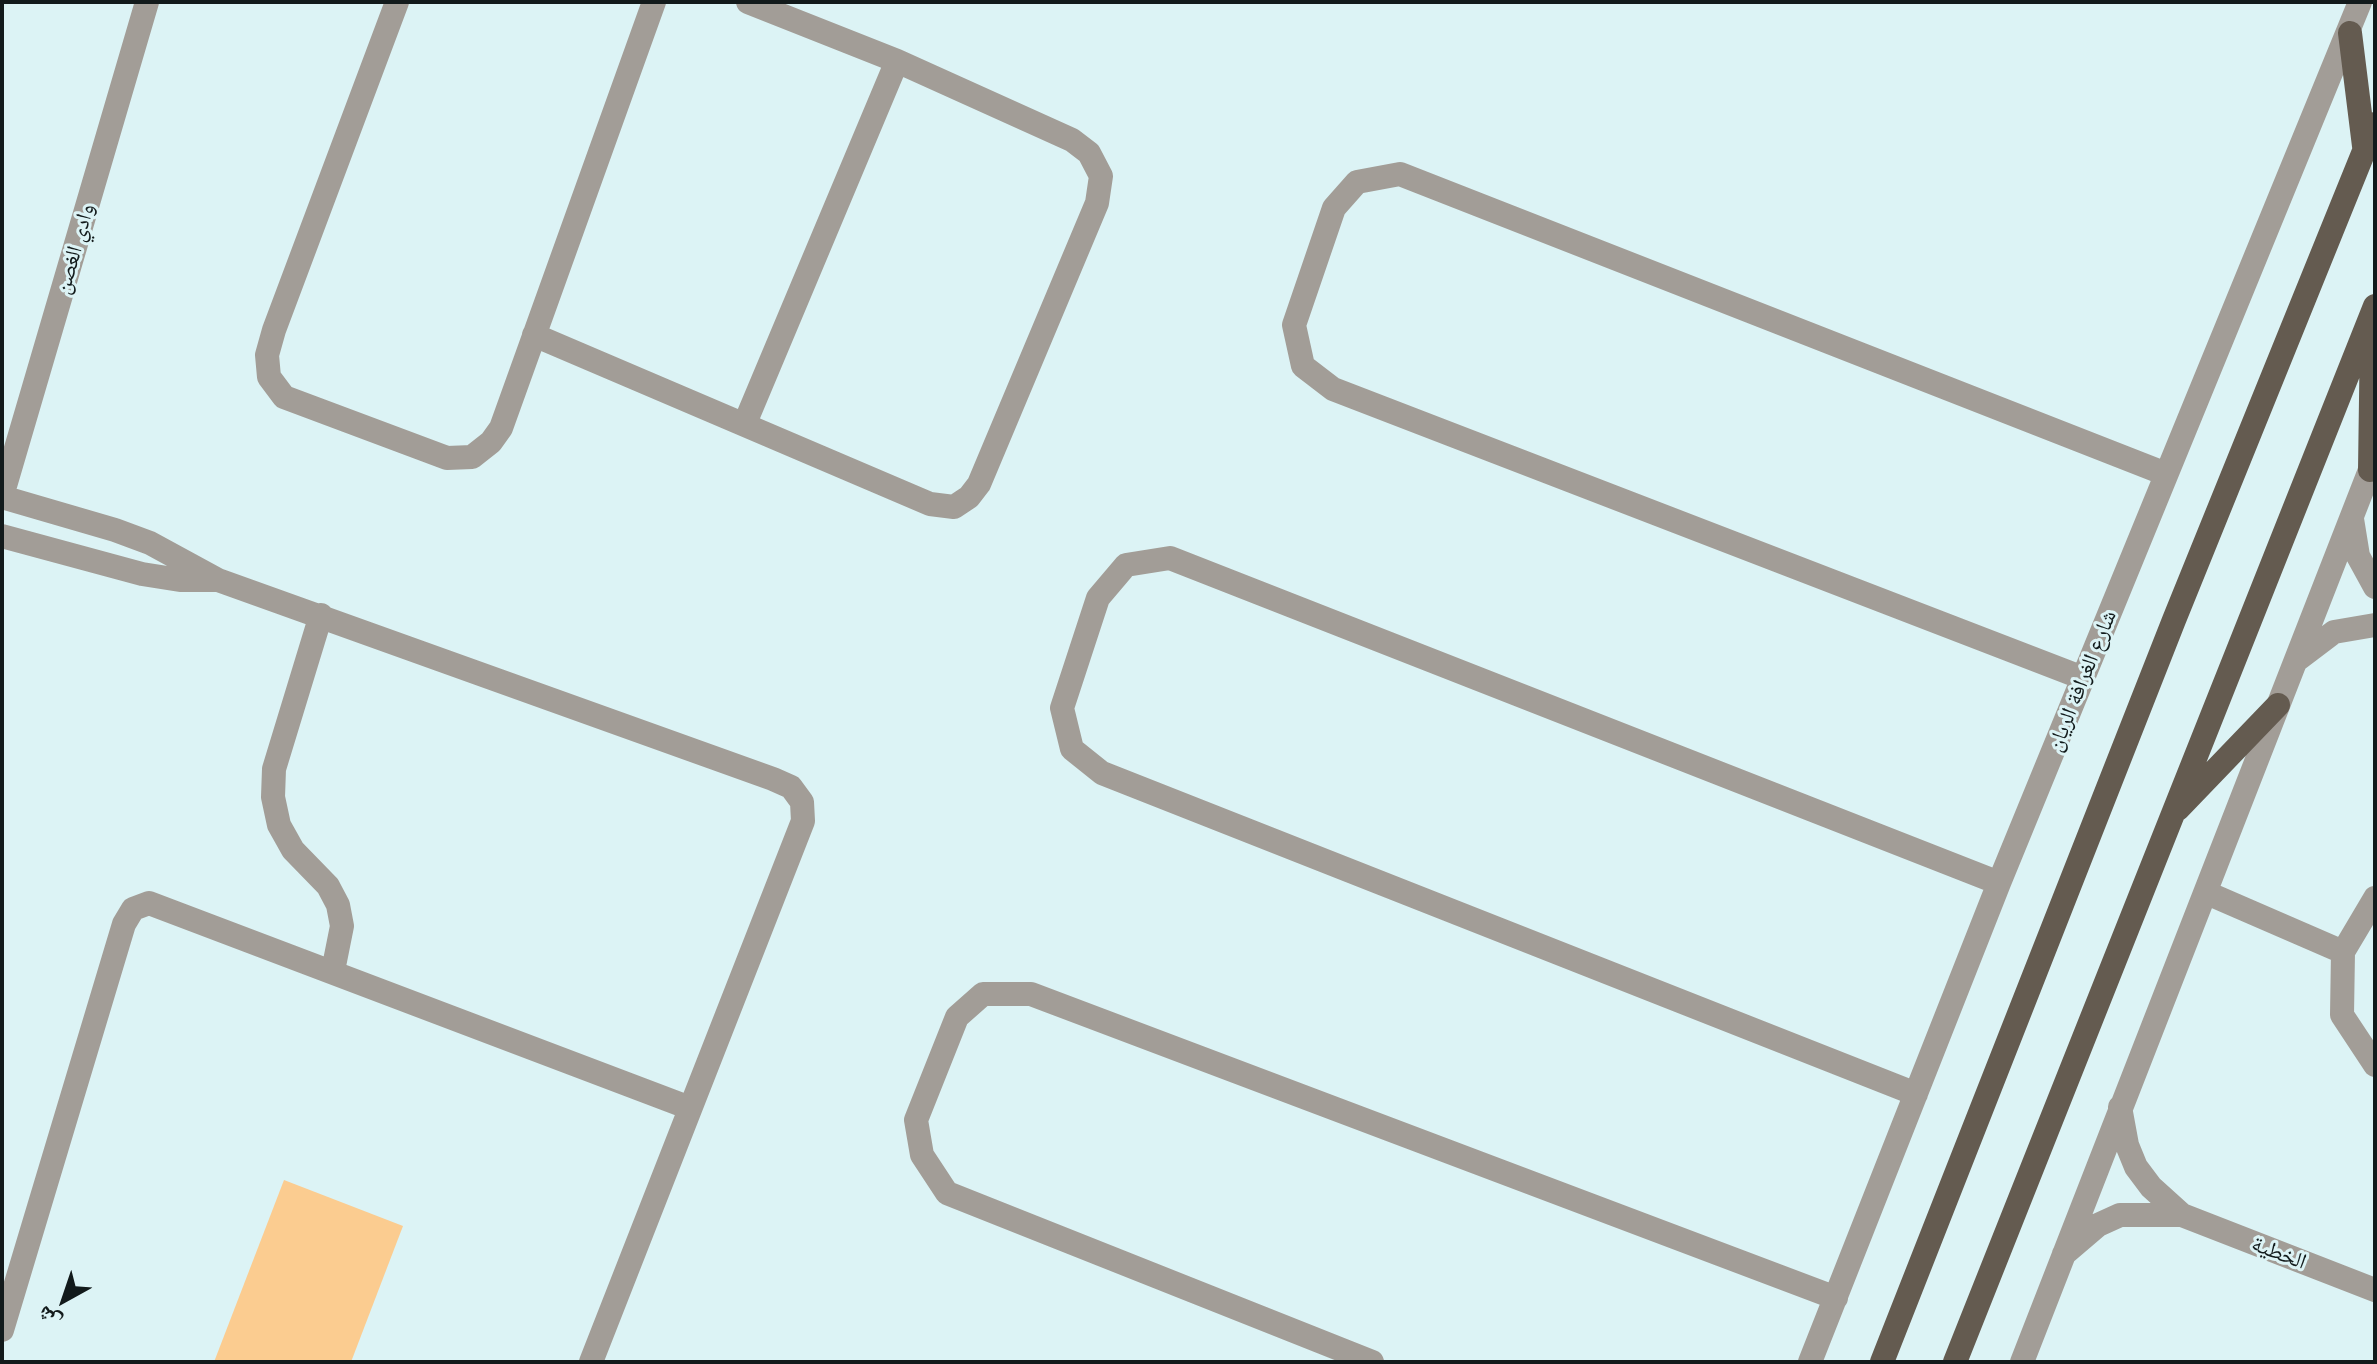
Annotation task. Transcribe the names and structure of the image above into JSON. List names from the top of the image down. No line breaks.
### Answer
{"streets":{"street":["وادي الغصن","شارع الغرافة الريان","الخطية"]},"north":"bottom left"}
